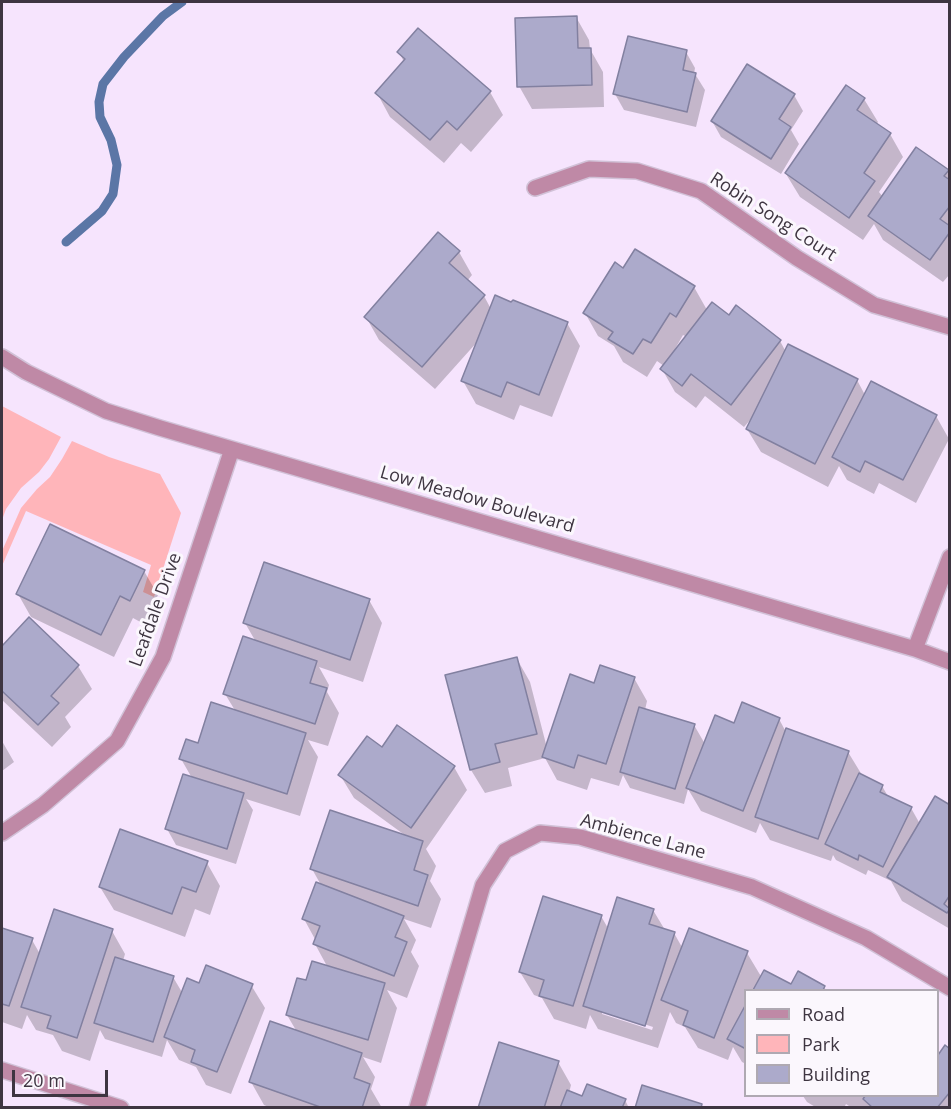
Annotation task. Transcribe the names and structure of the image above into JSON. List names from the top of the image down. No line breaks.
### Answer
{"streets":{"street":["Robin Song Court","Low Meadow Boulevard","Leafdale Drive","Ambience Lane"]},"crossings":[["Low Meadow Boulevard","Leafdale Drive"]],"legend":["Road","Park","Building"],"scale_bar":"20 m"}
